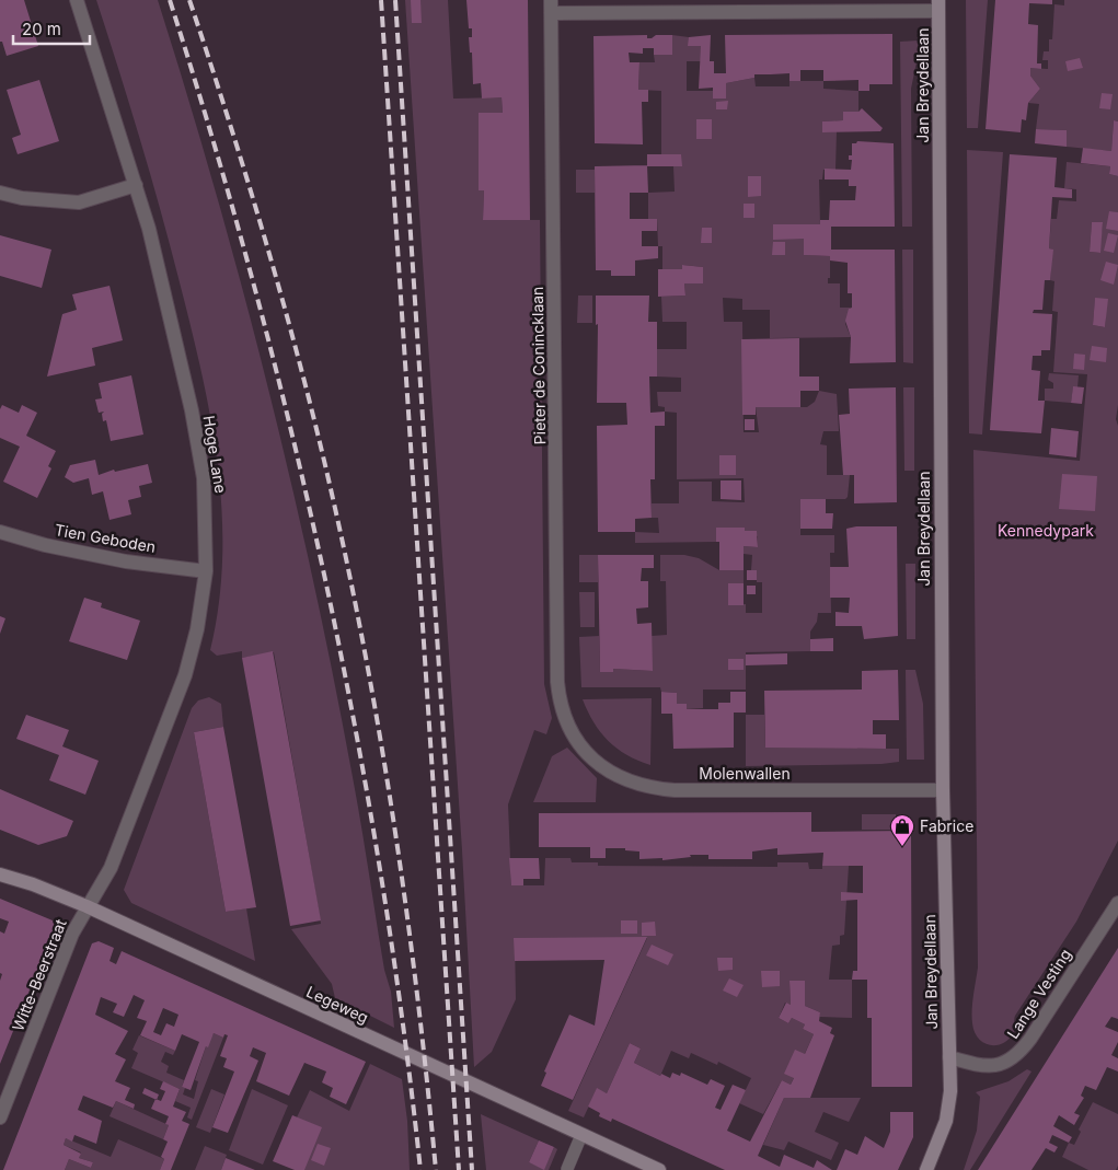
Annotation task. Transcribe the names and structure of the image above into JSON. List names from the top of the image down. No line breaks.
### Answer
{"streets":{"street":["Jan Breydellaan","Pieter de Conincklaan","Hoge Lane","Tien Geboden","Molenwallen","Witte-Beerstraat","Lange Vesting","Legeweg"]},"crossings":[["Jan Breydellaan","Molenwallen"],["Jan Breydellaan","Lange Vesting"],["Pieter de Conincklaan","Molenwallen"],["Hoge Lane","Tien Geboden"],["Hoge Lane","Witte-Beerstraat"],["Hoge Lane","Legeweg"],["Witte-Beerstraat","Legeweg"]],"parks":["Kennedypark"],"places":{"shop":["Fabrice"]},"scale_bar":"20 m"}
